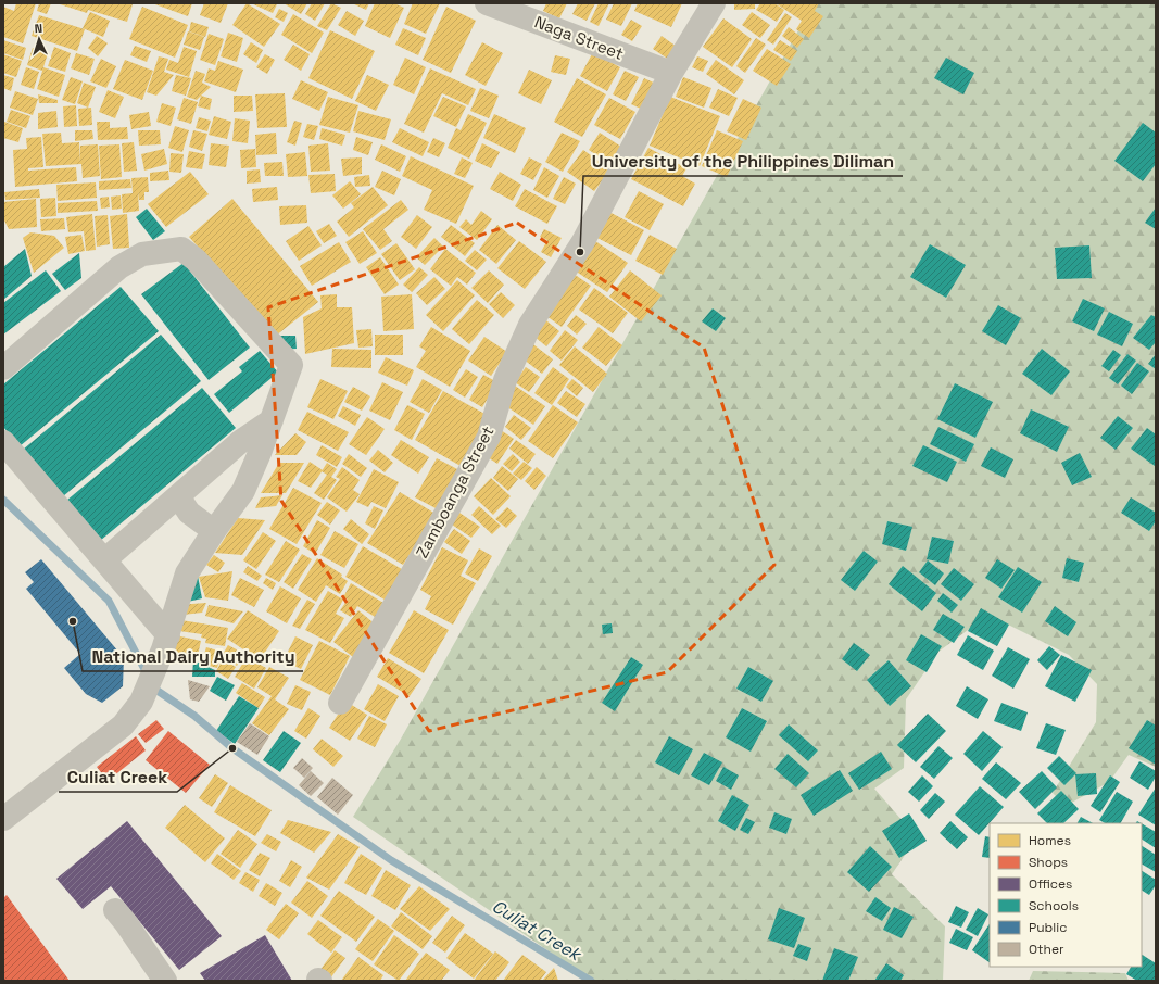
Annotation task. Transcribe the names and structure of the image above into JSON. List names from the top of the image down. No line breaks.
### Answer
{"streets":{"street":["Naga Street","Zamboanga Street"]},"crossings":[["Naga Street","Zamboanga Street"]],"water":["Culiat Creek"],"places":["University of the Philippines Diliman","National Dairy Authority","Culiat Creek"],"legend":["Homes","Shops","Offices","Schools","Public","Other"],"north":"top"}
